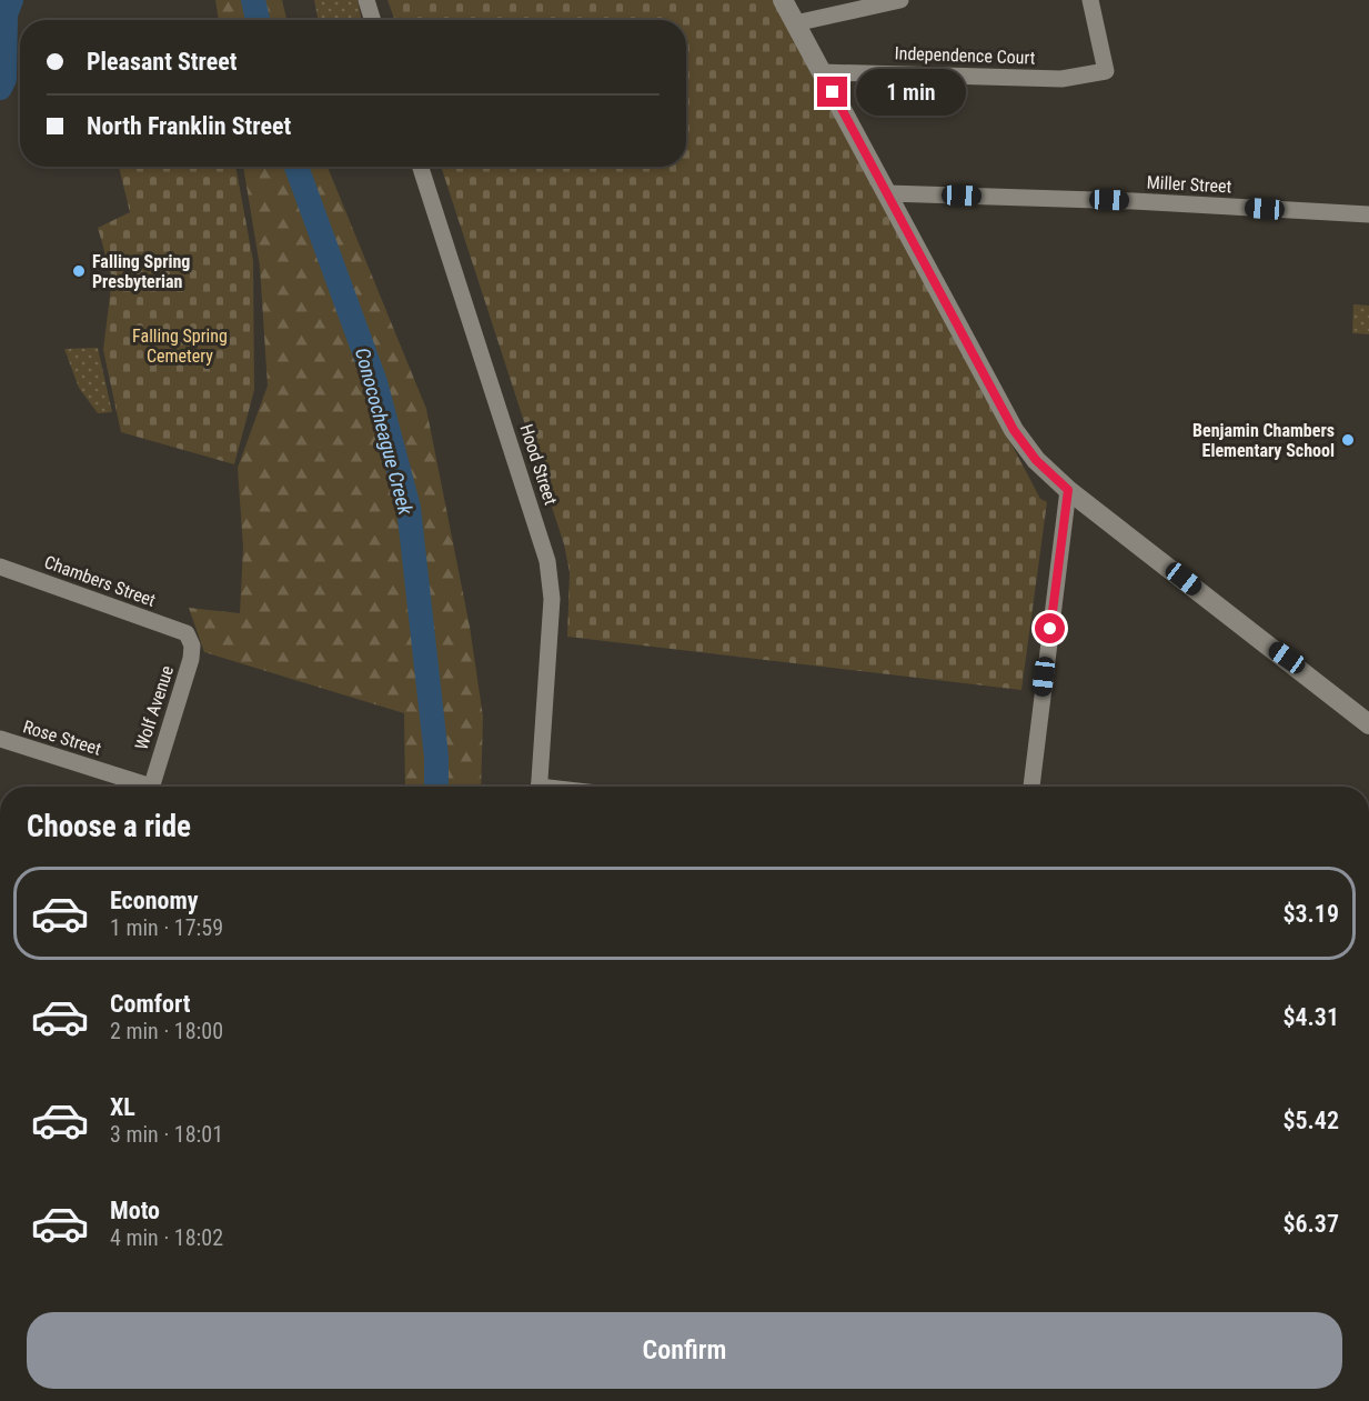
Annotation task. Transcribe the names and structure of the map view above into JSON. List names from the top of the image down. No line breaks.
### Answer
{"streets":{"street":["Independence Court","Miller Street","Hood Street","Chambers Street","Wolf Avenue","Rose Street"]},"crossings":[["Chambers Street","Wolf Avenue"]],"water":["Conococheague Creek"],"parks":["Falling Spring Cemetery"],"places":["Falling Spring Presbyterian","Benjamin Chambers Elementary School"],"page":{"banner":["Pleasant Street","North Franklin Street"],"bubble":"1 min","heading":"Choose a ride","list":[{"name":"Economy","note":"1 min · 17:59","value":"$3.19"},{"name":"Comfort","note":"2 min · 18:00","value":"$4.31"},{"name":"XL","note":"3 min · 18:01","value":"$5.42"},{"name":"Moto","note":"4 min · 18:02","value":"$6.37"}],"buttons":"Confirm"}}
